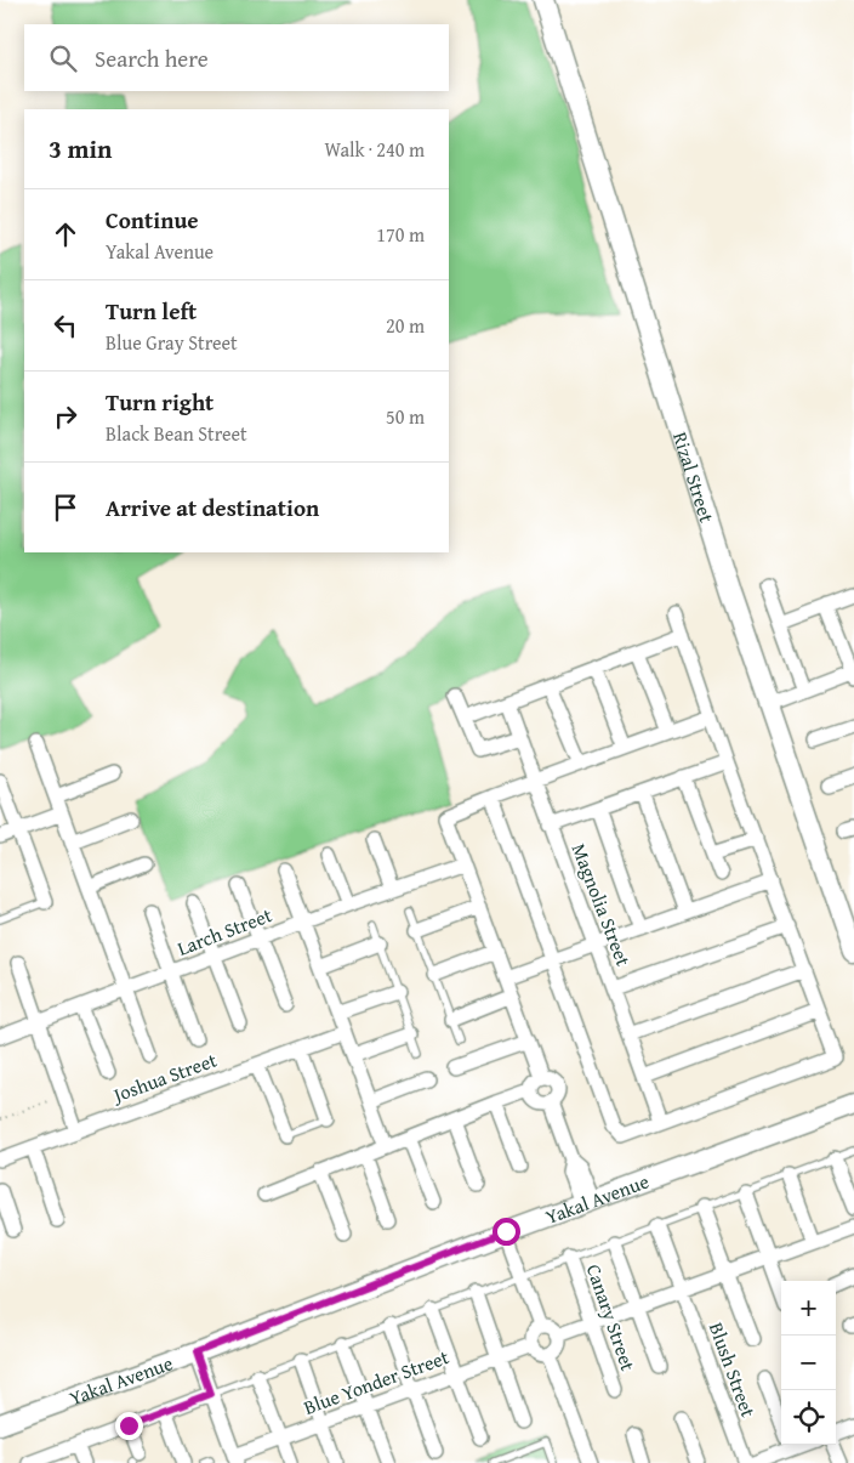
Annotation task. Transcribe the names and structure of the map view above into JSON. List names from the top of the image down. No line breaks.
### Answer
{"streets":{"street":["Rizal Street","Magnolia Street","Larch Street","Joshua Street","Yakal Avenue","Canary Street","Blush Street","Blue Yonder Street"]},"page":{"search":"Search here","heading":["3 min","Walk · 240 m"],"list":[["Continue","Yakal Avenue","170 m"],["Turn left","Blue Gray Street","20 m"],["Turn right","Black Bean Street","50 m"],"Arrive at destination"],"map_buttons":["+","−"]}}
